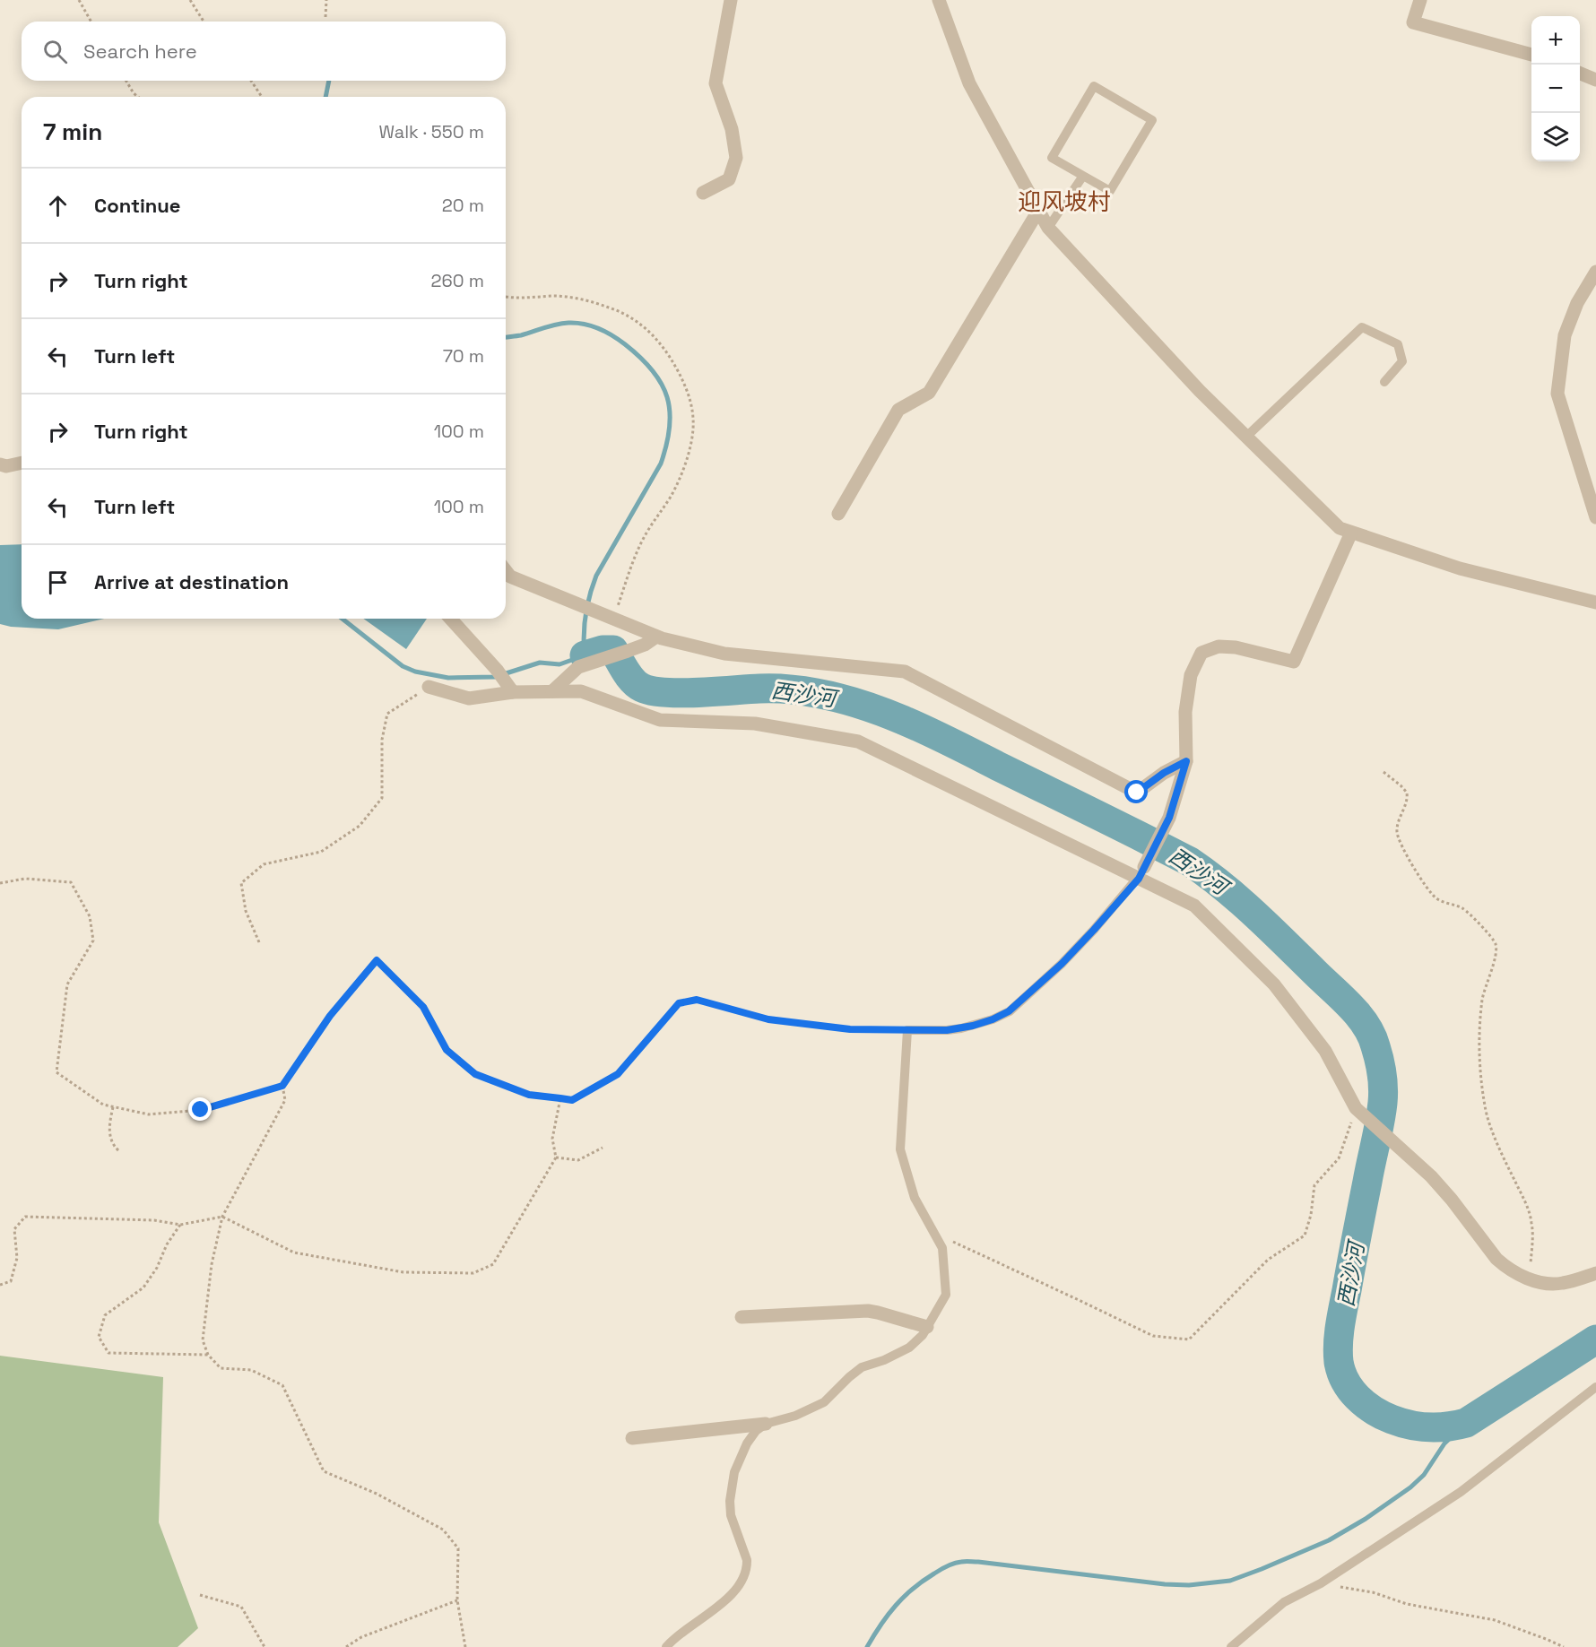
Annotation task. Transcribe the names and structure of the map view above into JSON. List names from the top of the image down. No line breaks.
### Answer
{"districts":["迎风坡村"],"water":["西沙河"],"page":{"map_buttons":["+","−"],"search":"Search here","heading":["7 min","Walk · 550 m"],"list":[["Continue","20 m"],["Turn right","260 m"],["Turn left","70 m"],["Turn right","100 m"],["Turn left","100 m"],"Arrive at destination"]}}
